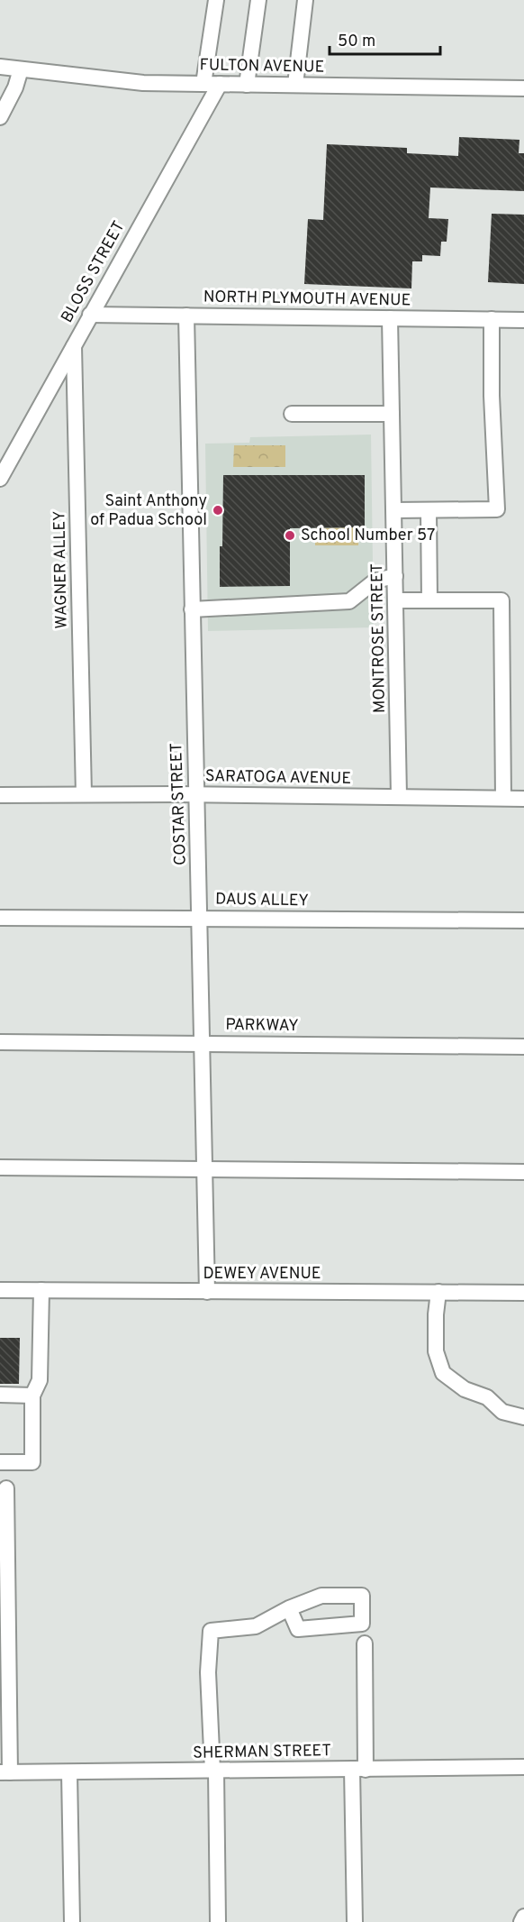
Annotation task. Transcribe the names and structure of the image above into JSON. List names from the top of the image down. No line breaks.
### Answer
{"streets":{"street":["FULTON AVENUE","BLOSS STREET","NORTH PLYMOUTH AVENUE","WAGNER ALLEY","MONTROSE STREET","SARATOGA AVENUE","COSTAR STREET","DAUS ALLEY","PARKWAY","DEWEY AVENUE","SHERMAN STREET"]},"crossings":[["FULTON AVENUE","BLOSS STREET"],["BLOSS STREET","NORTH PLYMOUTH AVENUE"],["BLOSS STREET","WAGNER ALLEY"],["NORTH PLYMOUTH AVENUE","MONTROSE STREET"],["NORTH PLYMOUTH AVENUE","COSTAR STREET"],["WAGNER ALLEY","SARATOGA AVENUE"],["MONTROSE STREET","SARATOGA AVENUE"],["SARATOGA AVENUE","COSTAR STREET"],["COSTAR STREET","DAUS ALLEY"],["COSTAR STREET","PARKWAY"],["COSTAR STREET","DEWEY AVENUE"]],"places":["Saint Anthony of Padua School","School Number 57"],"scale_bar":"50 m"}
